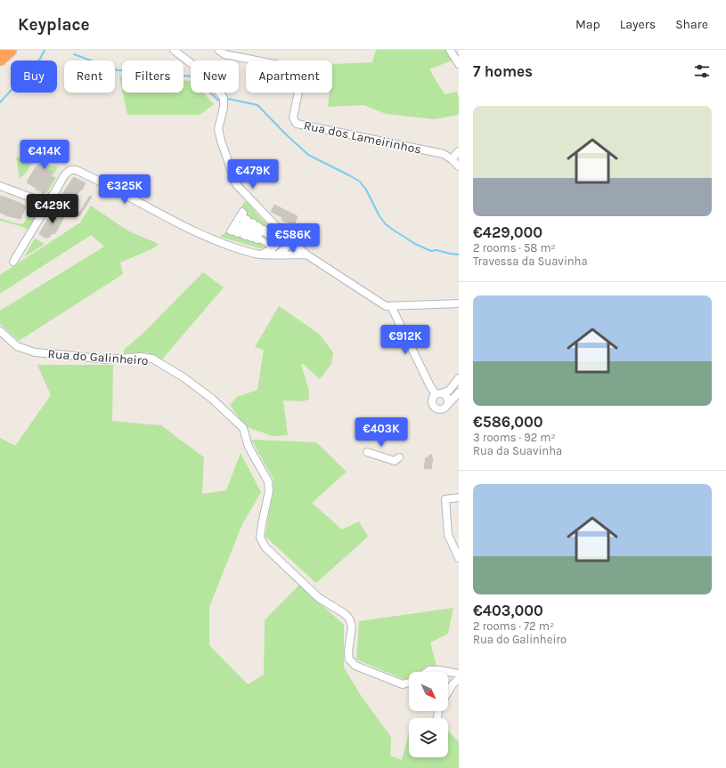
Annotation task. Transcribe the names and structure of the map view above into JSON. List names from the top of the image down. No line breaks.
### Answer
{"streets":{"street":["Rua dos Lameirinhos","Rua do Galinheiro"]},"north":"bottom right","page":{"header":"Keyplace","nav":["Map","Layers","Share"],"heading":"7 homes","chip":["Buy","Rent","Filters","New","Apartment"],"list":[{"name":"€429,000","note":"2 rooms · 58 m² · Travessa da Suavinha"},{"name":"€586,000","note":"3 rooms · 92 m² · Rua da Suavinha"},{"name":"€403,000","note":"2 rooms · 72 m² · Rua do Galinheiro"}],"price":["€414K","€479K","€325K","€429K","€586K","€912K","€403K"]}}
